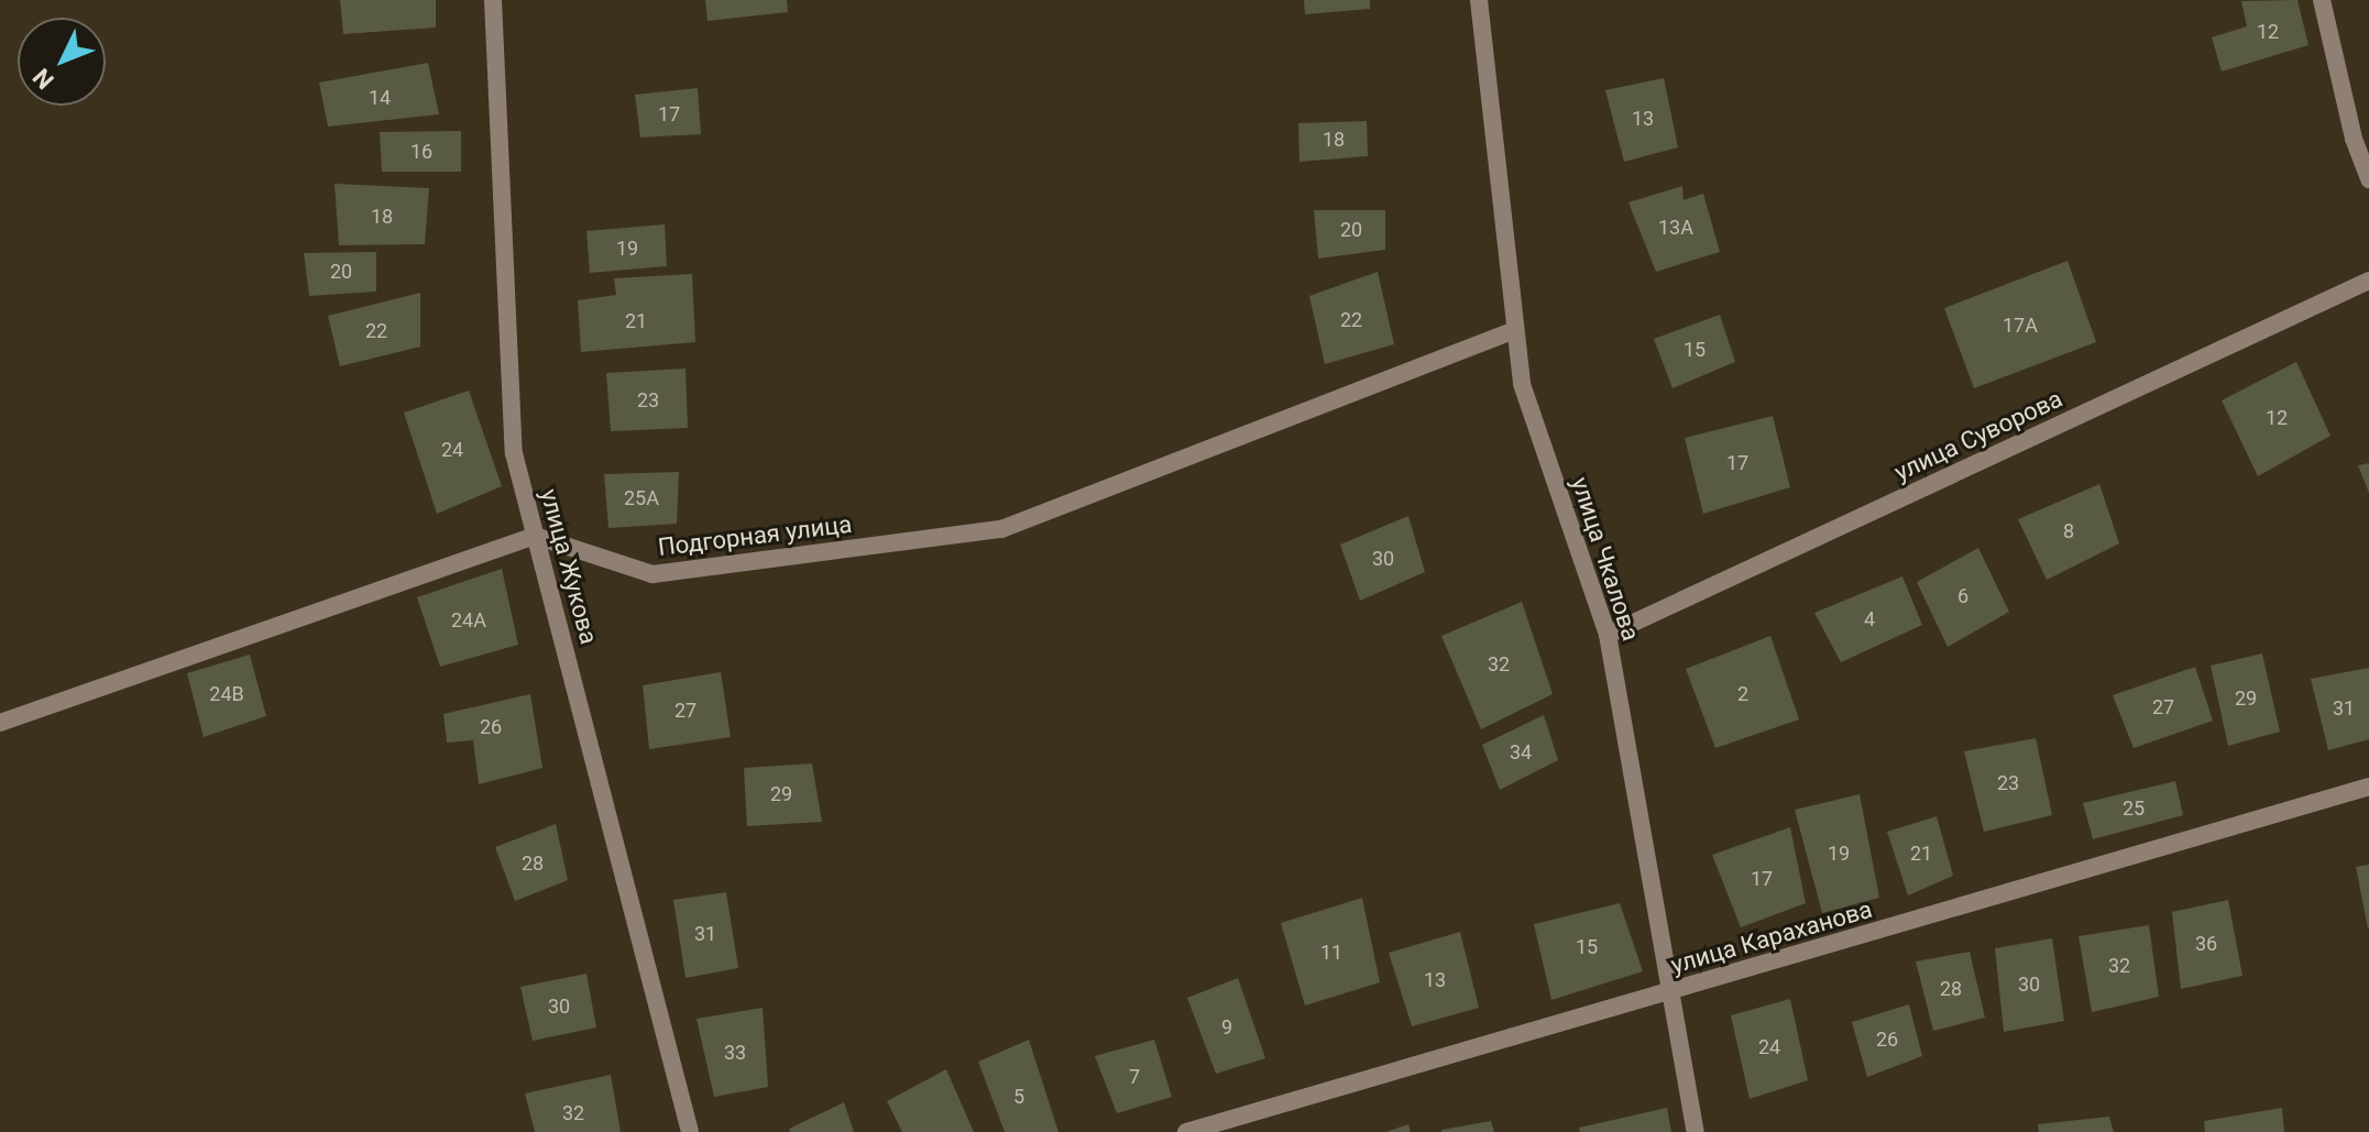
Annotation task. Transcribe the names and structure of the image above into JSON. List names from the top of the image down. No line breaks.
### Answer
{"streets":{"street":["улица Суворова","Подгорная улица","улица Чкалова","улица Жукова","улица Караханова"]},"crossings":[["улица Суворова","улица Чкалова"],["Подгорная улица","улица Чкалова"],["Подгорная улица","улица Жукова"],["улица Чкалова","улица Караханова"]],"house_numbers":["12","14","17","13","18","16","18","13А","20","19","20","22","21","17А","22","15","23","12","24","17","25А","8","30","6","4","24А","32","24В","2","29","27","31","27","26","34","23","29","25","19","21","28","17","31","36","15","11","32","13","30","28","30","9","26","24","33","7","5","32"],"north":"bottom left"}
